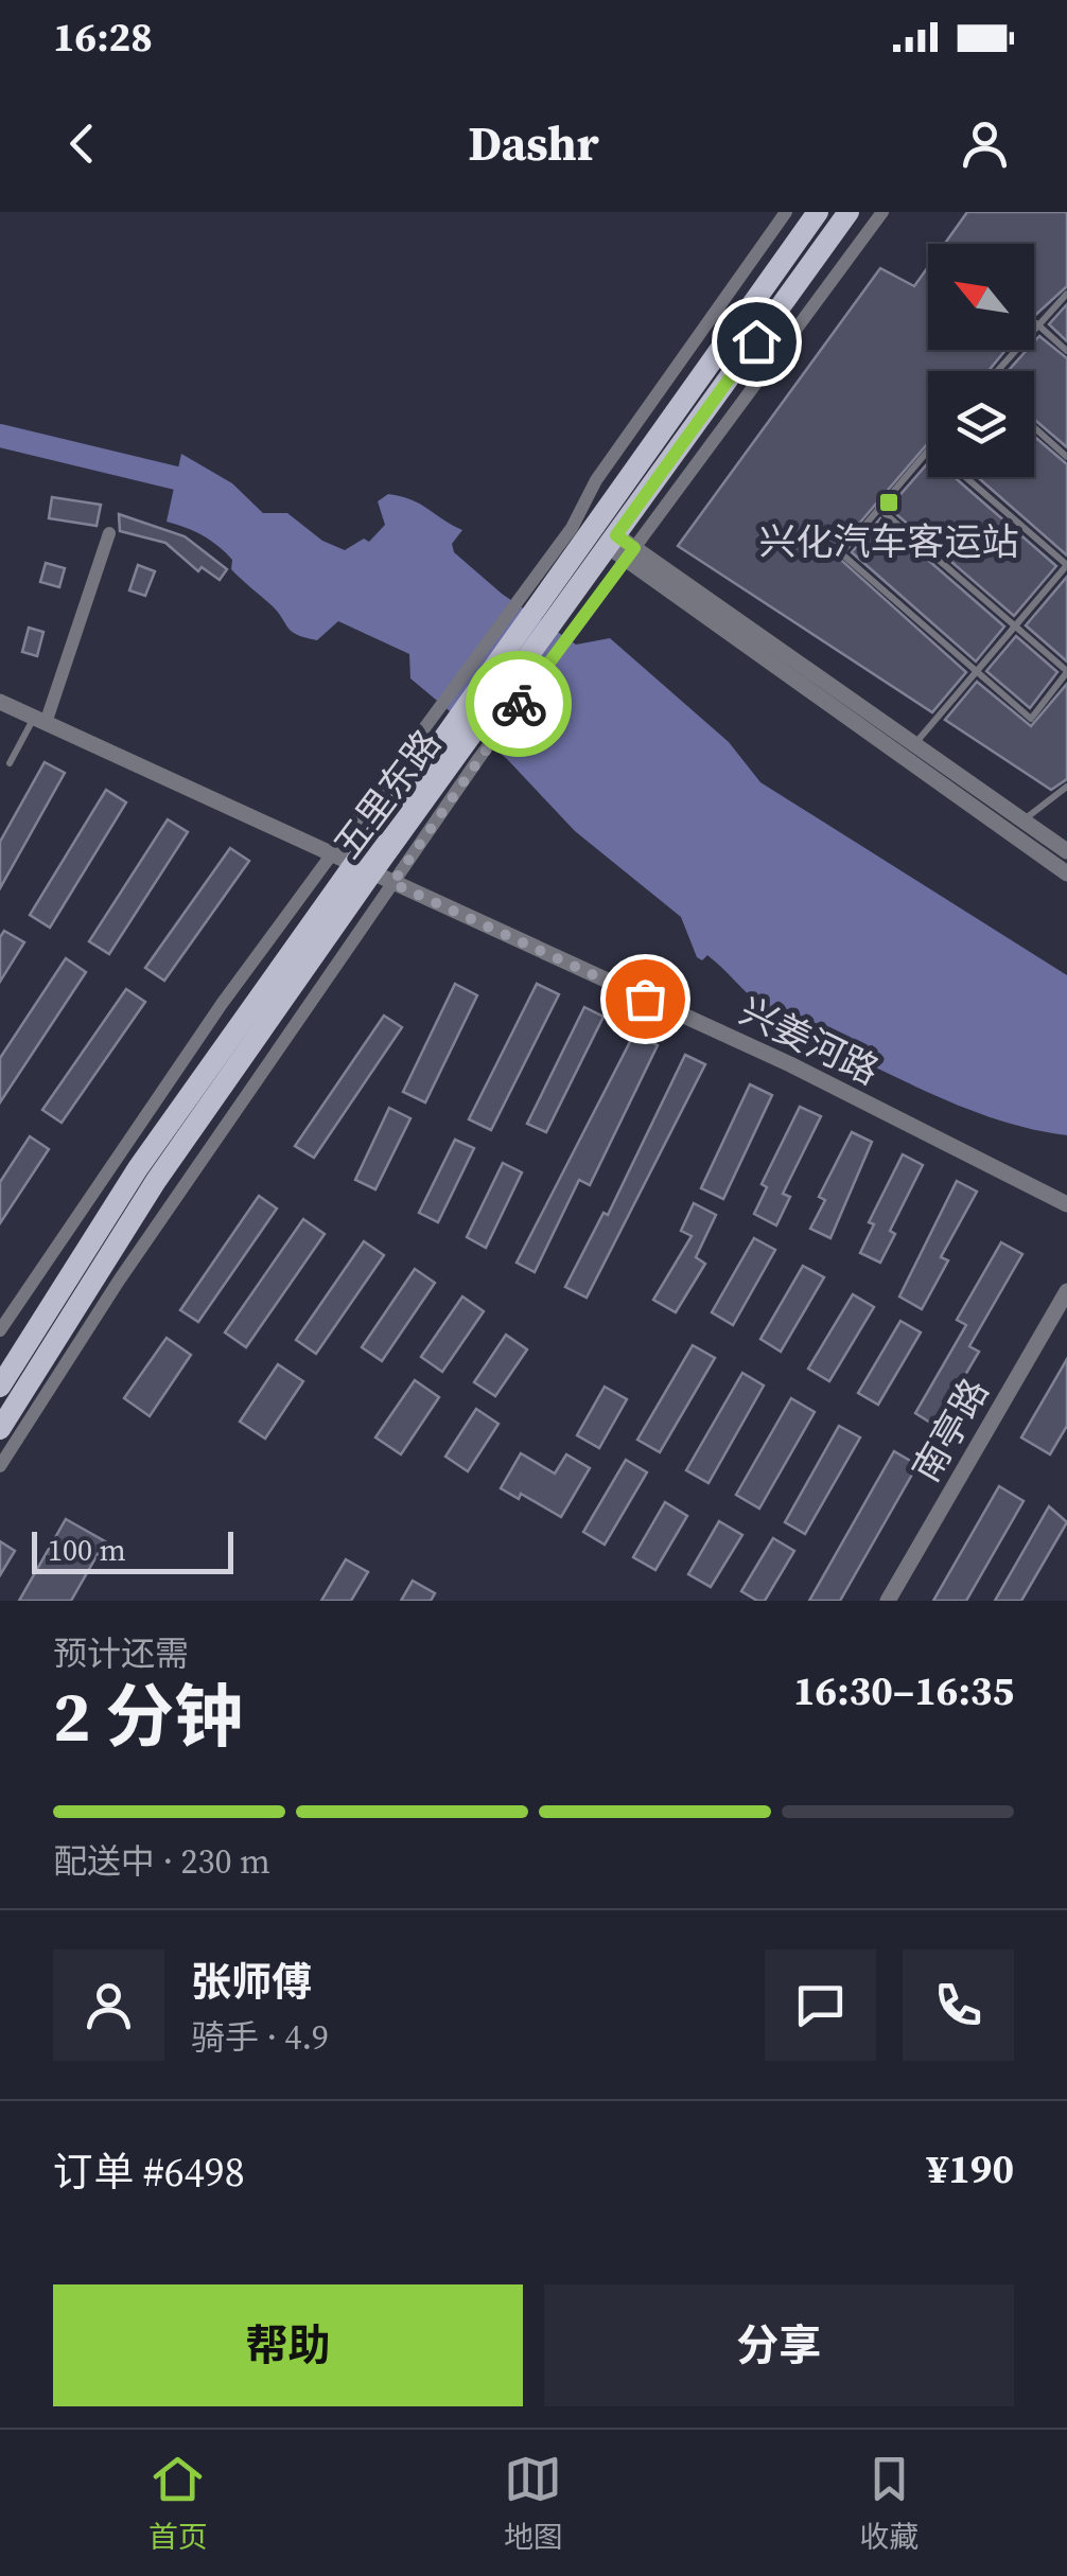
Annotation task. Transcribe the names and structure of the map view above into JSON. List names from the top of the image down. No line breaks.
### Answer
{"streets":{"main road":["五里东路"],"street":["兴姜河路","南亭路"]},"crossings":[["五里东路","兴姜河路"]],"places":{"transit":["兴化汽车客运站"]},"scale_bar":"100 m","north":"top left","page":{"status":"16:28","header":"Dashr","scale":"100 m","heading":["2 分钟","预计还需","16:30–16:35"],"panel":["张师傅","骑手 · 4.9","订单 #6498","¥190"],"bar":"配送中 · 230 m","buttons":["帮助","分享"],"tabs":["首页","地图","收藏"]}}
